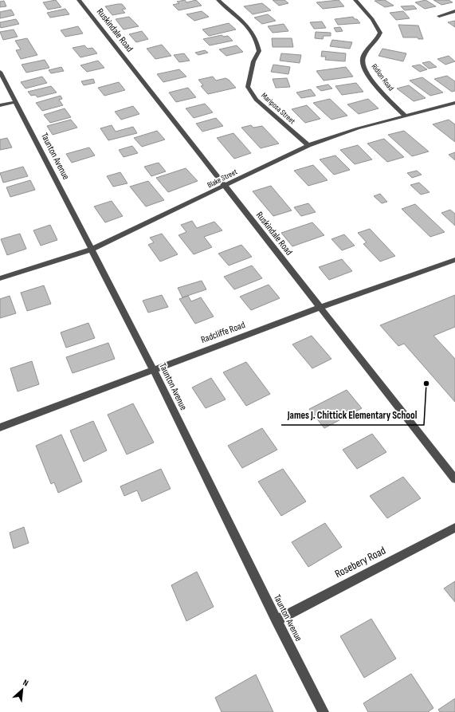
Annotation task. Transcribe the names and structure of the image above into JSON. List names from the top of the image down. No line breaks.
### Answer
{"streets":{"street":["Ruskindale Road","Ridlon Road","Mariposa Street","Taunton Avenue","Blake Street","Radcliffe Road","Rosebery Road"]},"crossings":[["Ruskindale Road","Blake Street"],["Ruskindale Road","Radcliffe Road"],["Ridlon Road","Blake Street"],["Mariposa Street","Blake Street"],["Taunton Avenue","Blake Street"],["Taunton Avenue","Radcliffe Road"],["Taunton Avenue","Rosebery Road"]],"places":["James J. Chittick Elementary School"],"north":"top right"}
